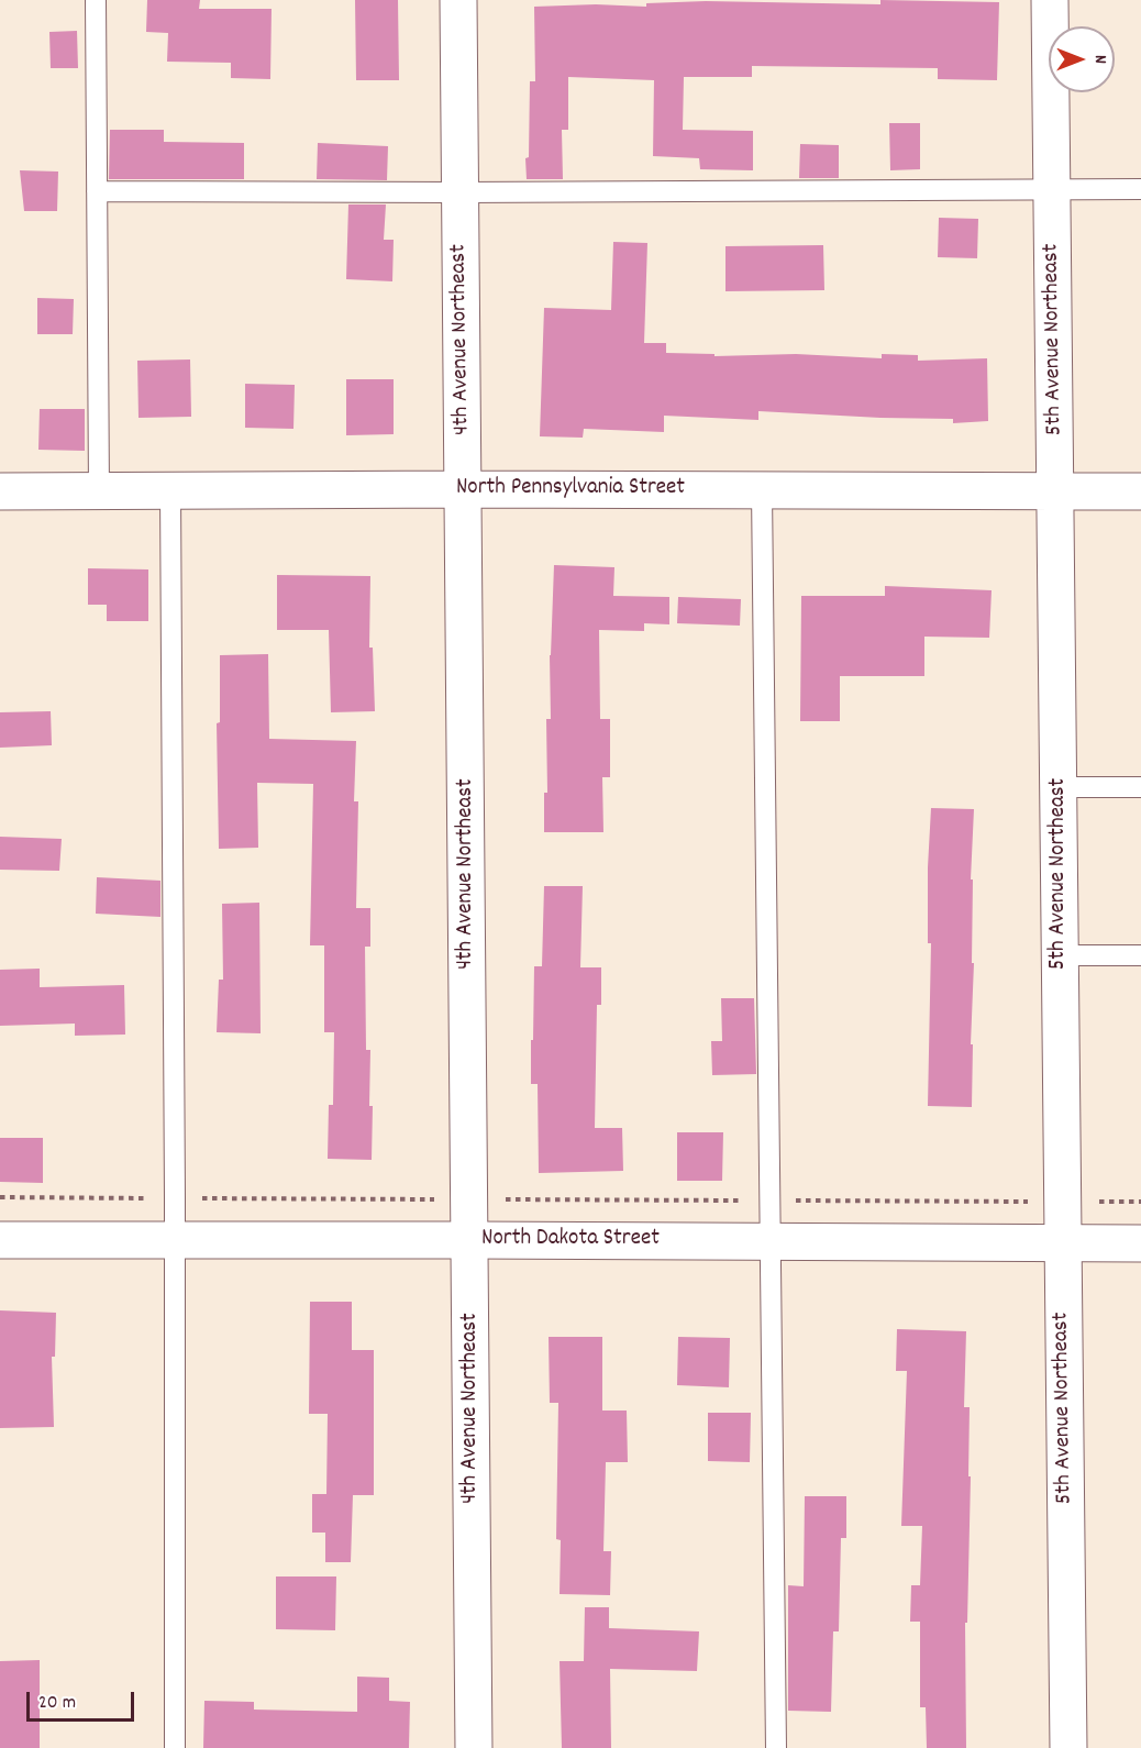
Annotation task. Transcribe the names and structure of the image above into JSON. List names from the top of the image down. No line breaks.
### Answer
{"streets":{"street":["4th Avenue Northeast","5th Avenue Northeast","North Pennsylvania Street","North Dakota Street"]},"crossings":[["4th Avenue Northeast","North Pennsylvania Street"],["4th Avenue Northeast","North Dakota Street"],["5th Avenue Northeast","North Pennsylvania Street"],["5th Avenue Northeast","North Dakota Street"]],"scale_bar":"20 m","north":"right"}
